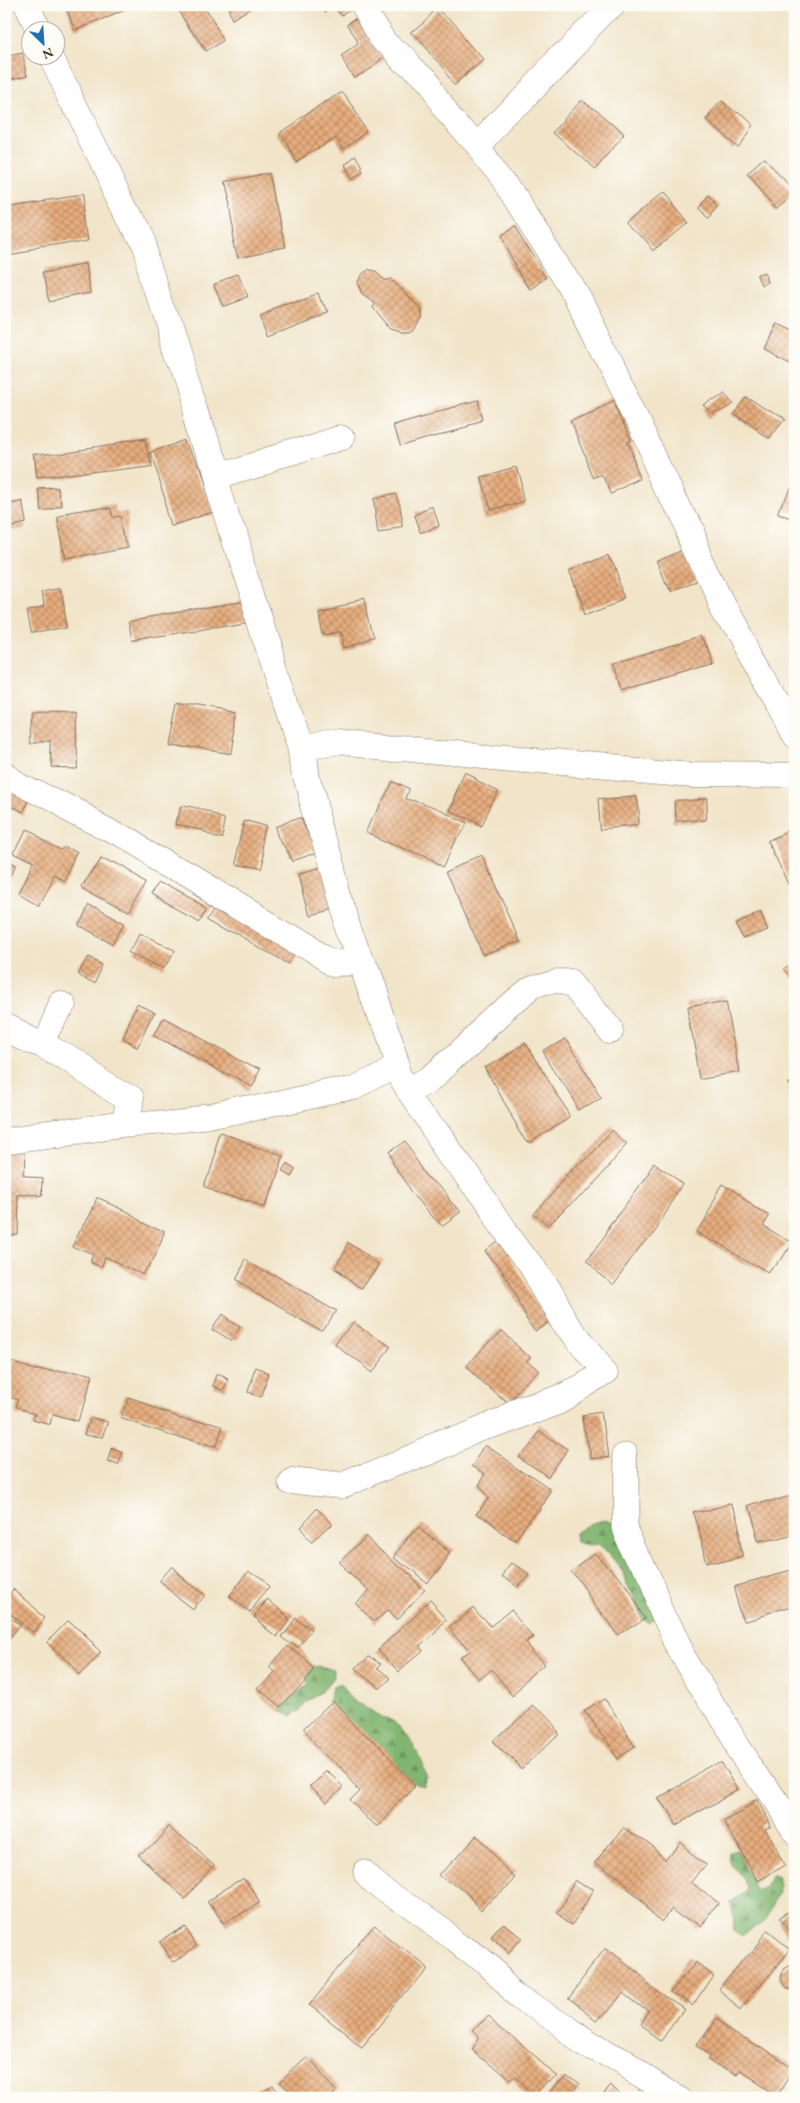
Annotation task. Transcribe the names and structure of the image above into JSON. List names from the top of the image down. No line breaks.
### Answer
{"north":"bottom right"}
